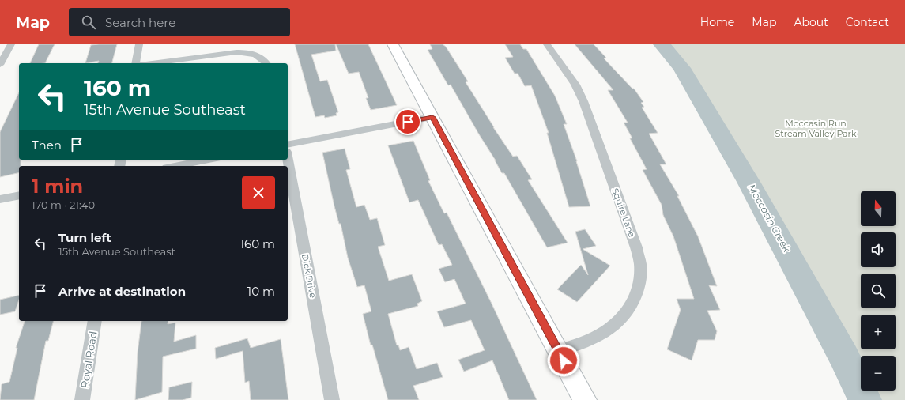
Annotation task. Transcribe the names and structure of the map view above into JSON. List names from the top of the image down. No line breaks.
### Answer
{"streets":{"street":["Squire Lane","Dick Drive","Royal Road"]},"water":["Moccasin Creek"],"parks":["Moccasin Run Stream Valley Park"],"north":"top","page":{"header":"Map","search":"Search here","nav":["Home","Map","About","Contact"],"turn":["160 m","15th Avenue Southeast"],"then":"Then","heading":["1 min","170 m · 21:40"],"map_buttons":["+","−"],"list":[{"name":"Turn left","note":"15th Avenue Southeast","value":"160 m"},{"name":"Arrive at destination","value":"10 m"}]}}
